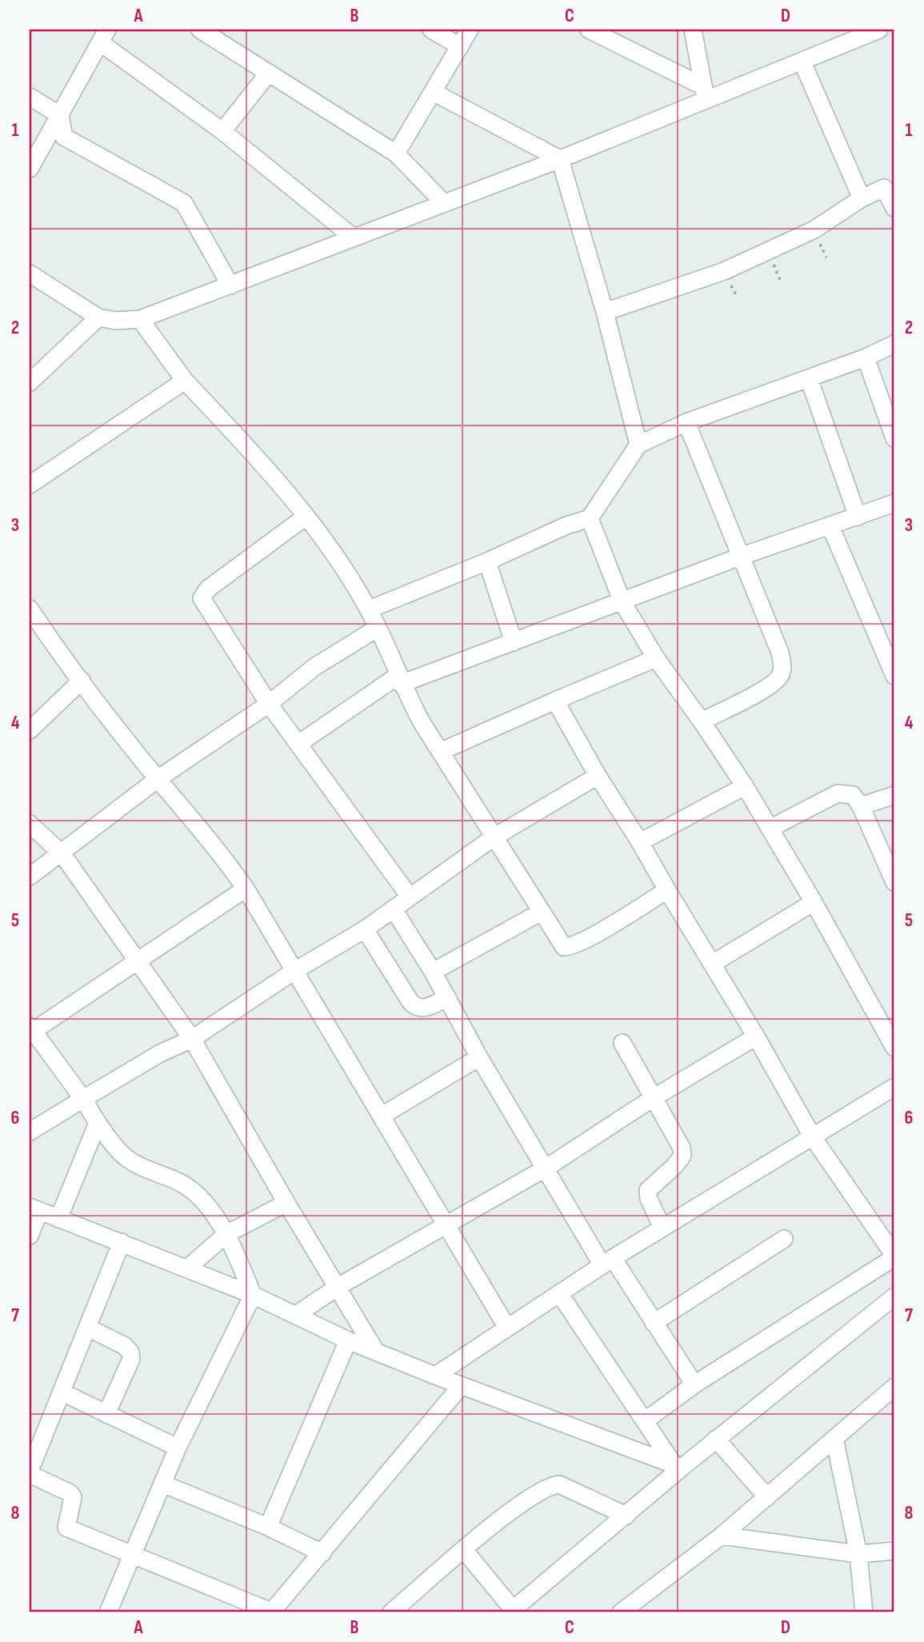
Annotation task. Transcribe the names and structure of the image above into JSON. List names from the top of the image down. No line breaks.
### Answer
{"grid":{"columns":["A","B","C","D"],"rows":["1","2","3","4","5","6","7","8"]}}
